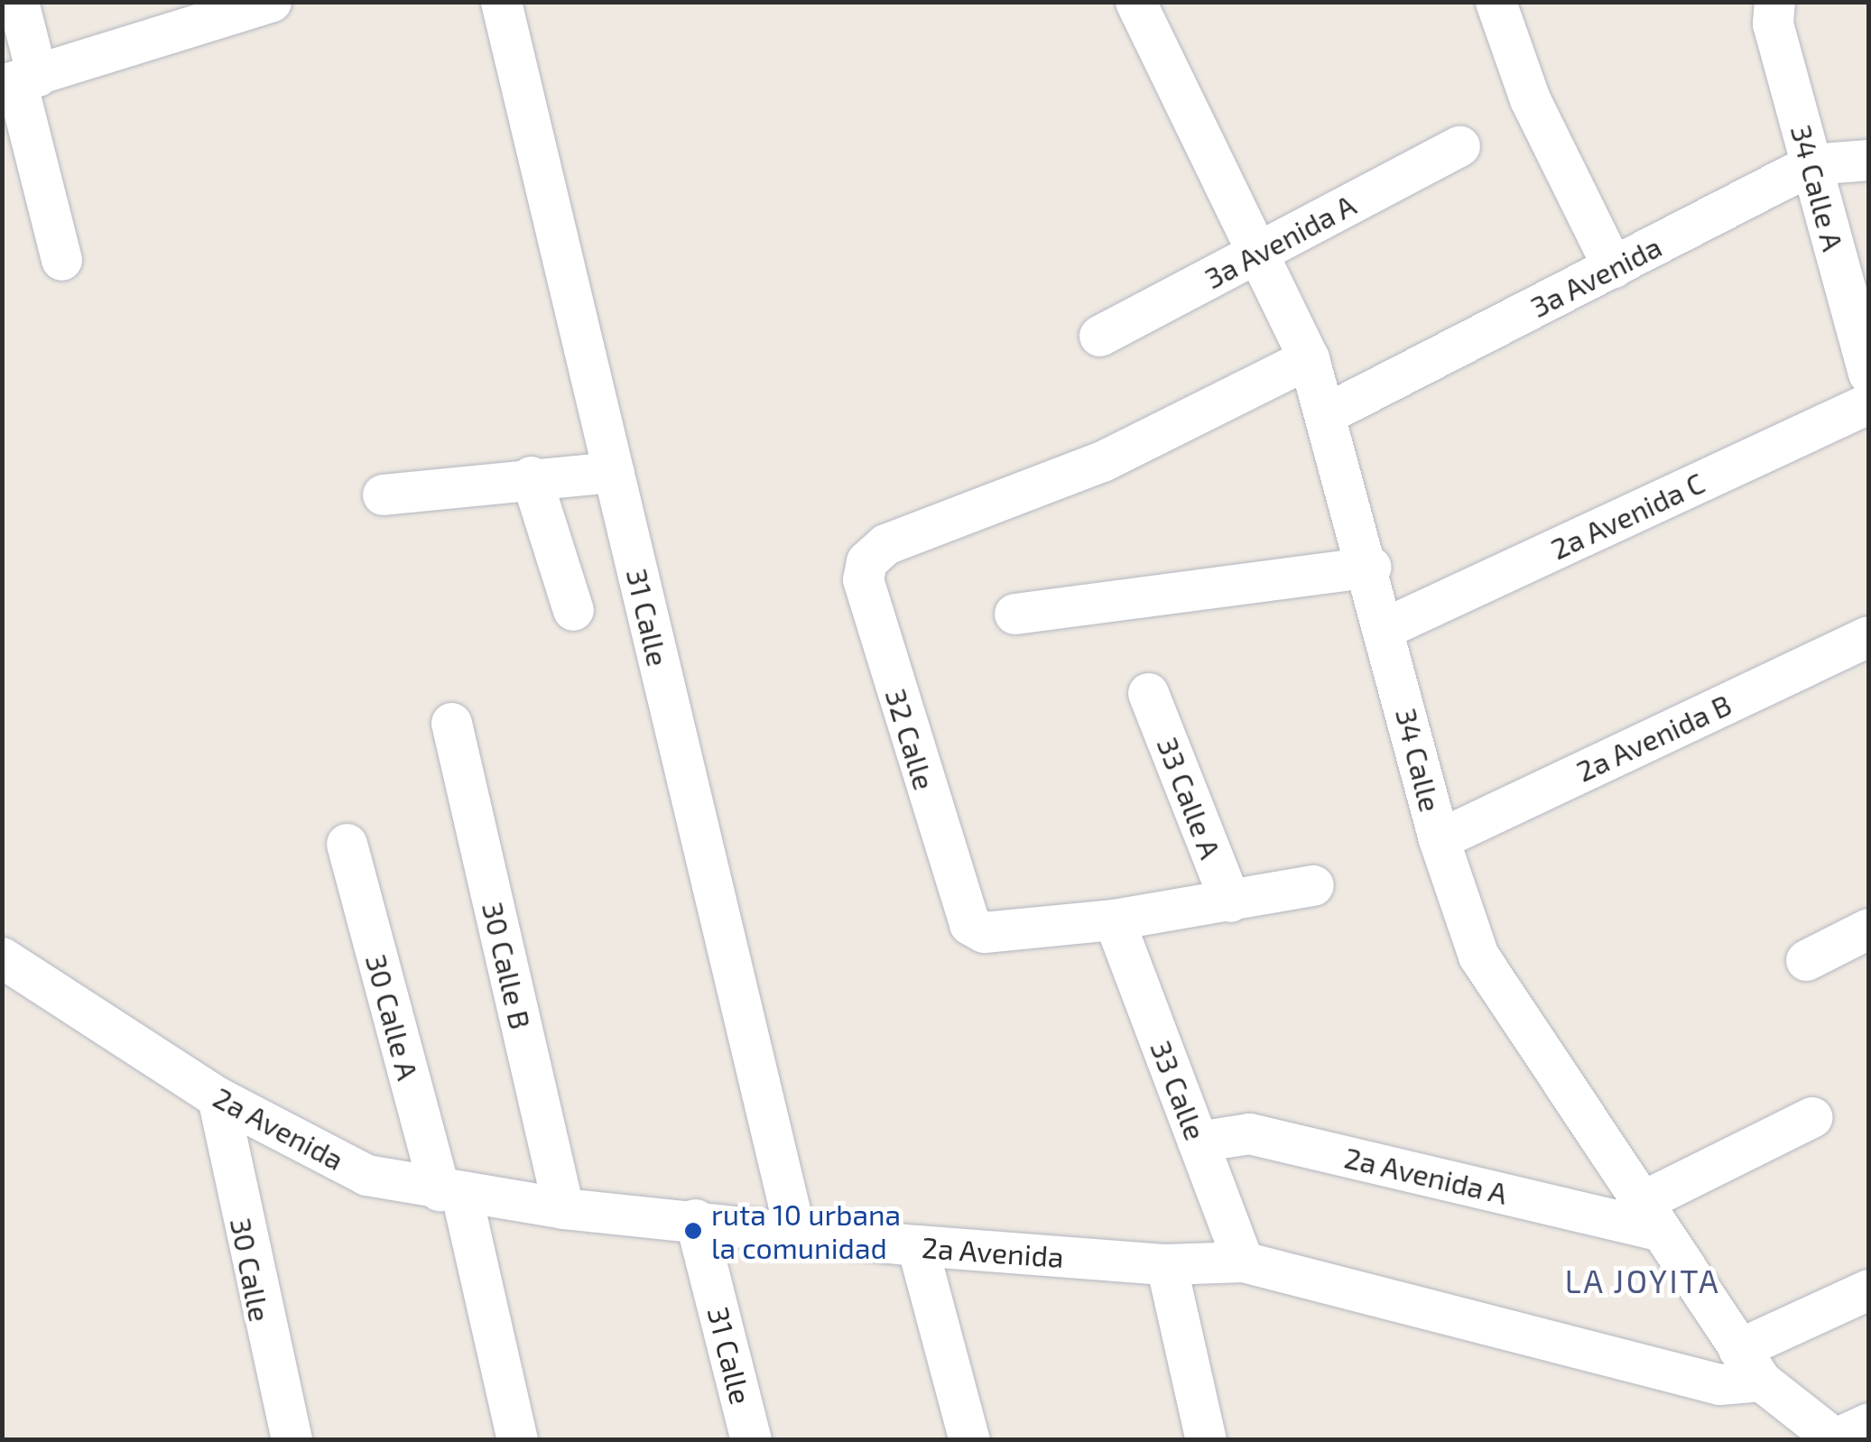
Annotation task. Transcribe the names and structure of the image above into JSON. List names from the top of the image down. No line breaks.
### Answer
{"streets":{"street":["34 Calle A","3a Avenida A","3a Avenida","2a Avenida C","31 Calle","2a Avenida B","32 Calle","34 Calle","33 Calle A","30 Calle B","30 Calle A","33 Calle","2a Avenida","2a Avenida A","30 Calle"]},"crossings":[["34 Calle A","3a Avenida"],["3a Avenida A","34 Calle"],["3a Avenida","34 Calle"],["2a Avenida C","34 Calle"],["31 Calle","2a Avenida"],["2a Avenida B","34 Calle"],["32 Calle","34 Calle"],["32 Calle","33 Calle"],["34 Calle","2a Avenida"],["34 Calle","2a Avenida A"],["30 Calle B","2a Avenida"],["30 Calle A","2a Avenida"],["33 Calle","2a Avenida"],["33 Calle","2a Avenida A"],["2a Avenida","30 Calle"]],"districts":["LA JOYITA"],"places":["ruta 10 urbana la comunidad"]}
